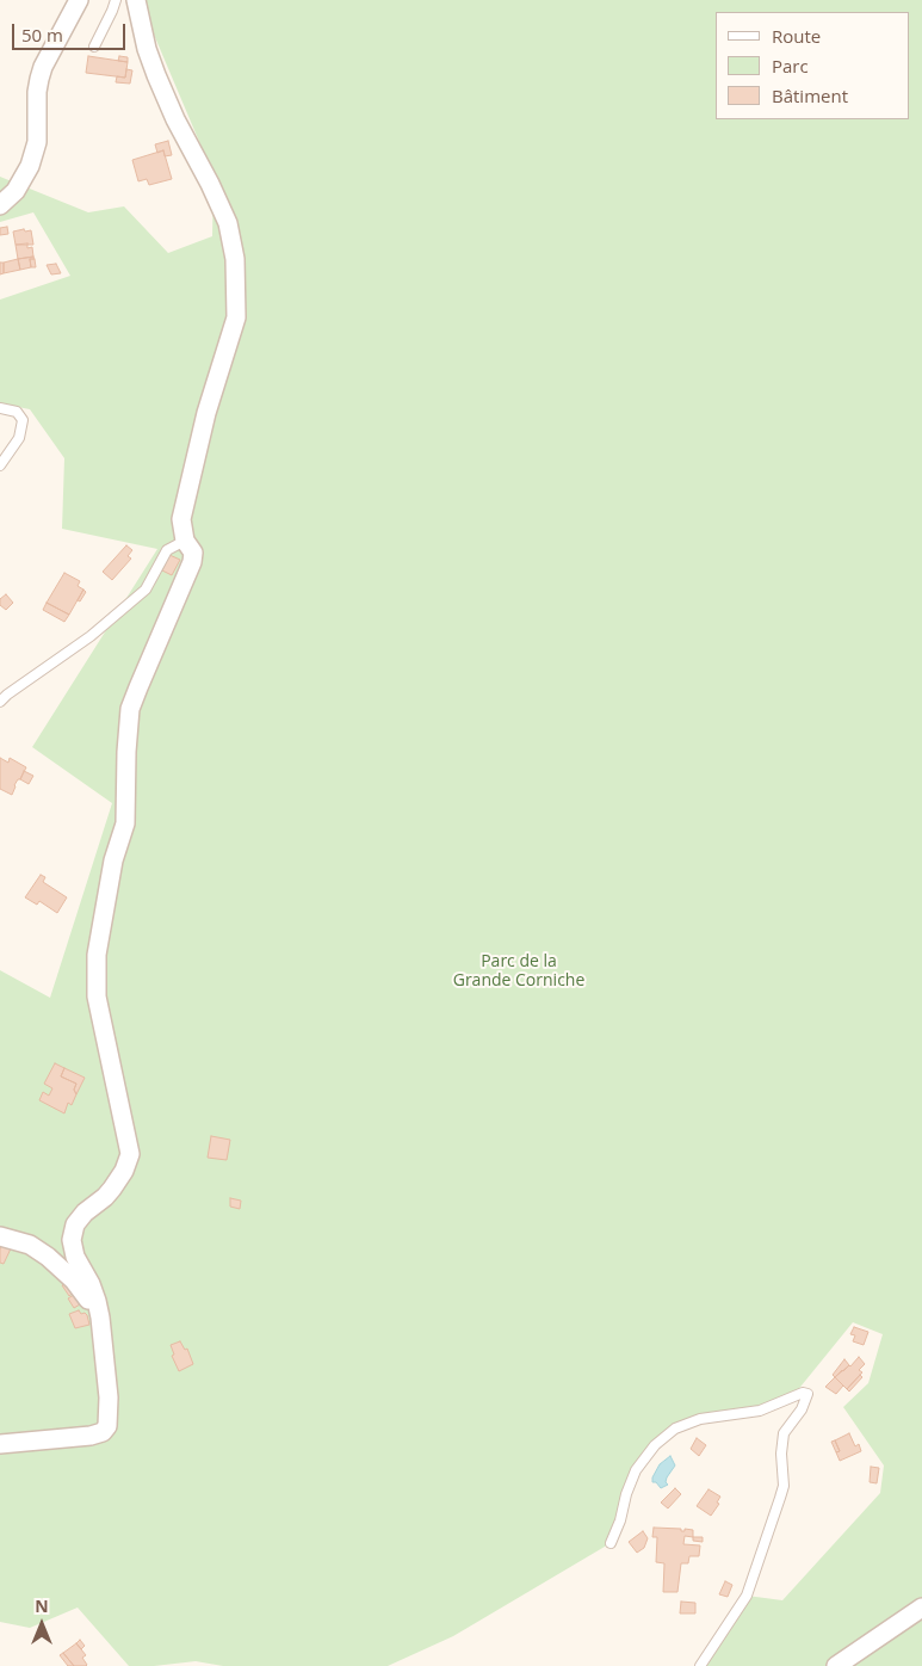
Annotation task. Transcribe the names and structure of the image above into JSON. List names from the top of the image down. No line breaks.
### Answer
{"parks":["Parc de la Grande Corniche"],"legend":["Route","Parc","Bâtiment"],"scale_bar":"50 m","north":"top"}
